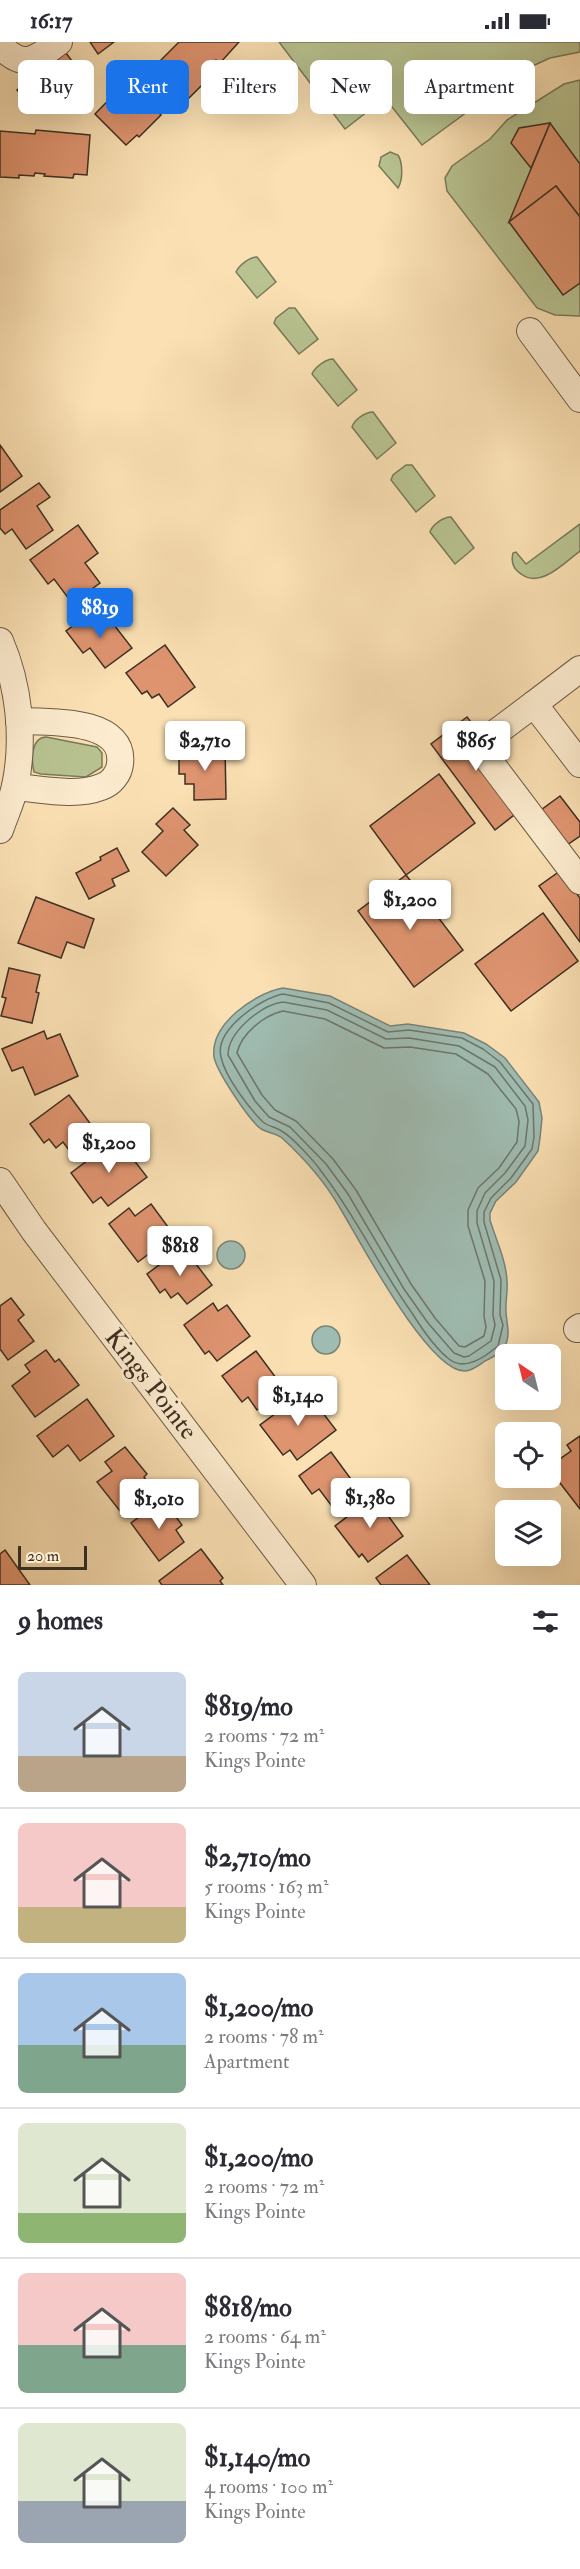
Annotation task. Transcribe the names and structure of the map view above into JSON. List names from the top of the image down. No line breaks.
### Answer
{"streets":{"street":["Kings Pointe"]},"scale_bar":"20 m","north":"top left","page":{"status":"16:17","chip":["Buy","Rent","Filters","New","Apartment"],"price":["$819","$2,710","$865","$1,200","$1,200","$818","$1,140","$1,380","$1,010"],"scale":"20 m","heading":"9 homes","list":[{"name":"$819/mo","note":"2 rooms · 72 m² · Kings Pointe"},{"name":"$2,710/mo","note":"5 rooms · 163 m² · Kings Pointe"},{"name":"$1,200/mo","note":"2 rooms · 78 m² · Apartment"},{"name":"$1,200/mo","note":"2 rooms · 72 m² · Kings Pointe"},{"name":"$818/mo","note":"2 rooms · 64 m² · Kings Pointe"},{"name":"$1,140/mo","note":"4 rooms · 100 m² · Kings Pointe"}]}}
